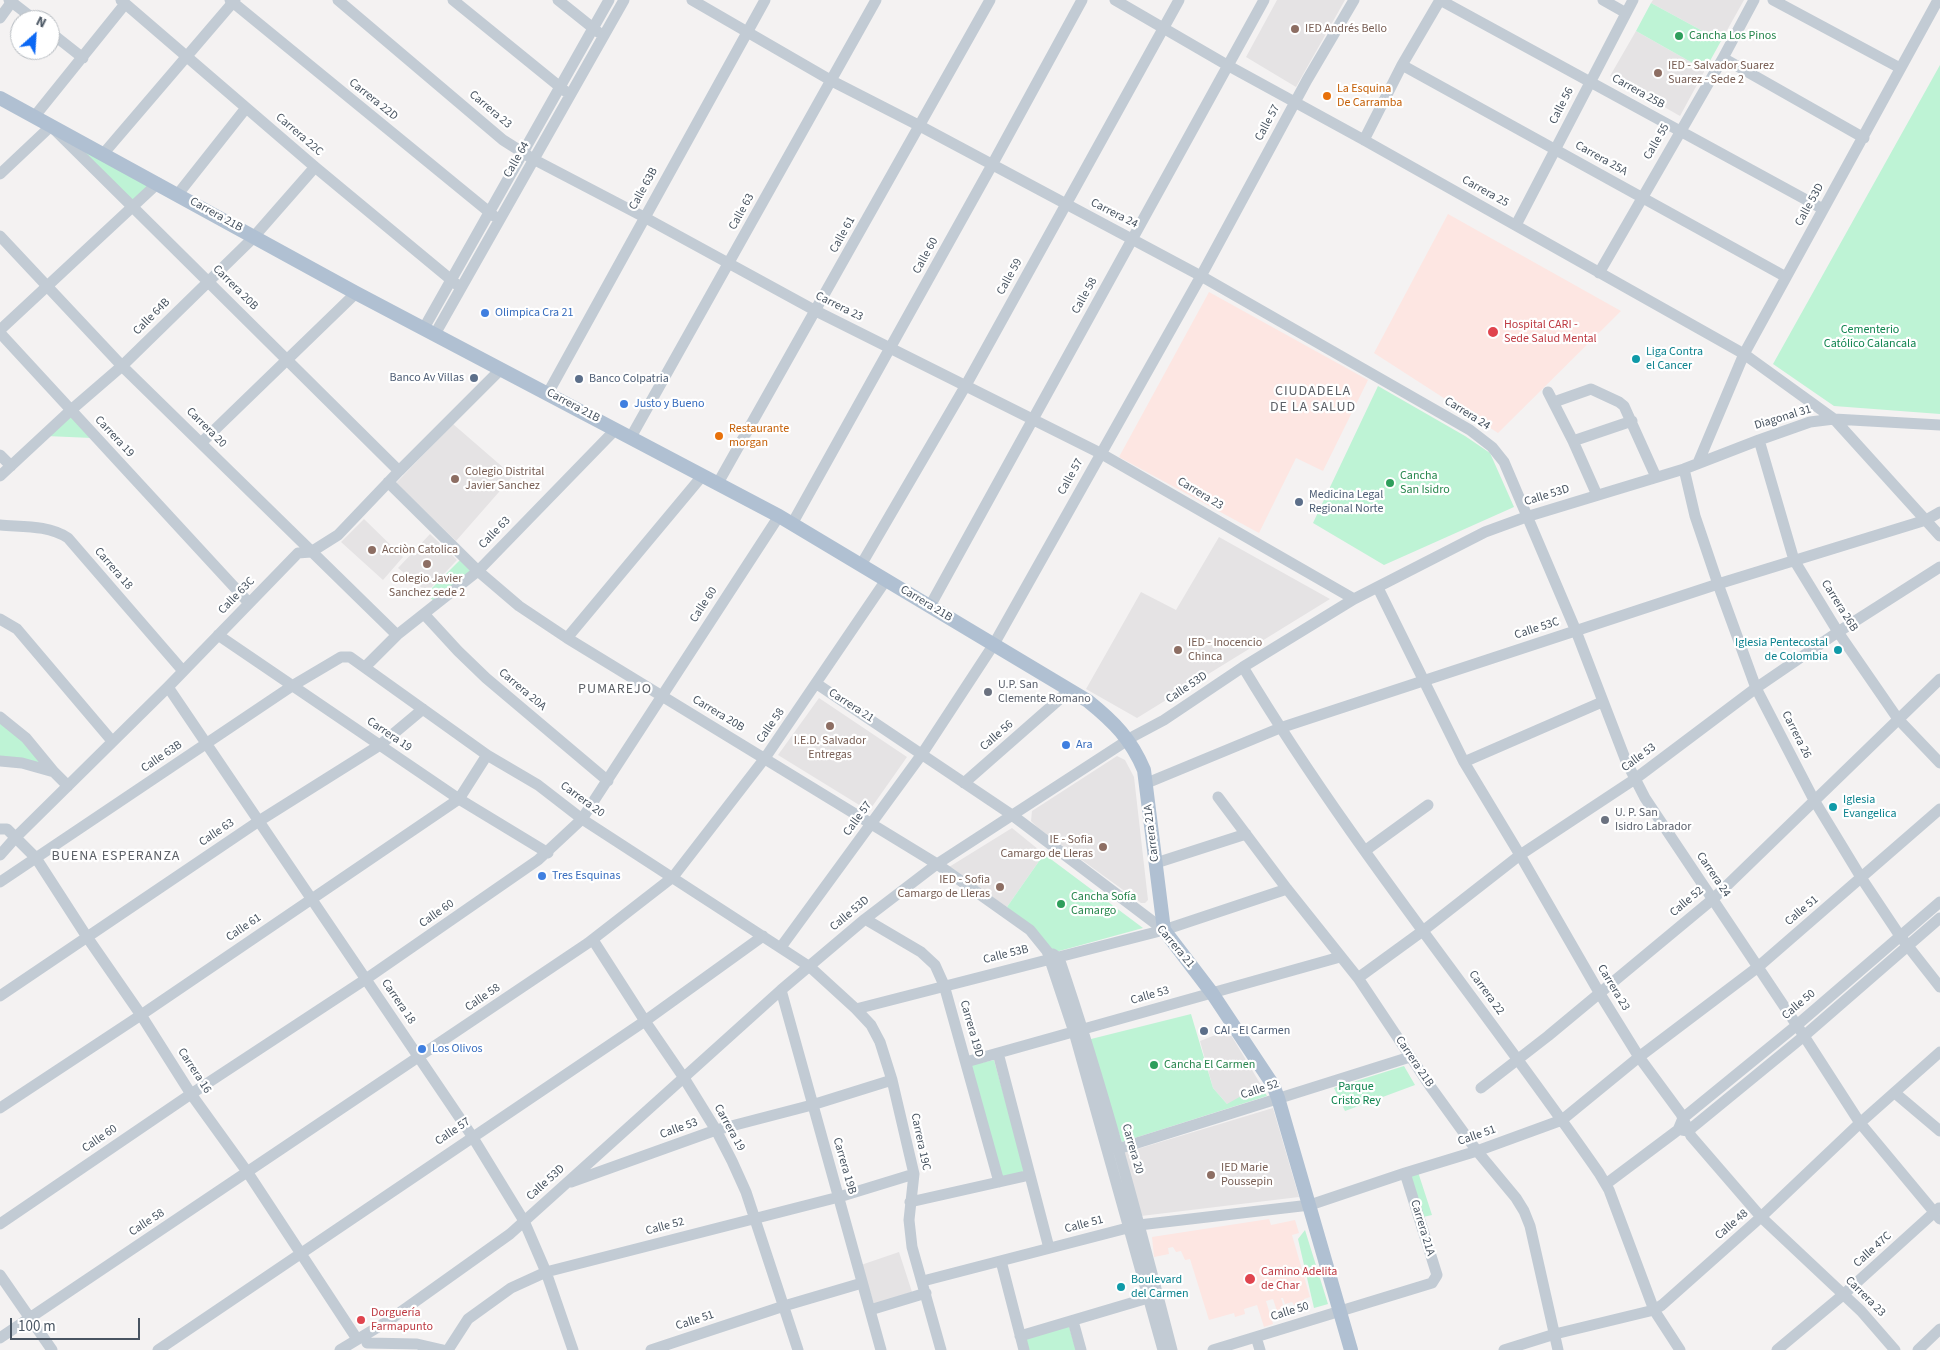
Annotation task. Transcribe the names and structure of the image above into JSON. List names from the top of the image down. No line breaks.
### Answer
{"streets":{"main road":["Carrera 21B","Carrera 21","Carrera 21A"],"street":["Carrera 25B","Carrera 22D","Calle 56","Carrera 23","Calle 57","Carrera 22C","Calle 55","Carrera 25A","Calle 64","Calle 63B","Carrera 25","Calle 53D","Calle 63","Carrera 24","Calle 61","Calle 60","Calle 59","Carrera 20B","Calle 58","Calle 64B","Diagonal 31","Carrera 20","Carrera 19","Carrera 18","Calle 63C","Carrera 26B","Calle 53C","Carrera 20A","Carrera 26","Calle 53","Calle 52","Calle 51","Calle 53B","Carrera 22","Calle 50","Carrera 19D","Carrera 16","Carrera 19C","Carrera 19B","Calle 48","Calle 47C"]},"crossings":[["Carrera 25B","Calle 56"],["Carrera 25B","Calle 55"],["Carrera 25B","Calle 53D"],["Carrera 22D","Calle 64"],["Calle 56","Carrera 25A"],["Calle 56","Carrera 25"],["Calle 56","Carrera 21B"],["Calle 56","Carrera 21"],["Carrera 23","Calle 57"],["Carrera 23","Calle 64"],["Carrera 23","Calle 63B"],["Carrera 23","Calle 53D"],["Carrera 23","Calle 63"],["Carrera 23","Calle 61"],["Carrera 23","Calle 60"],["Carrera 23","Calle 59"],["Carrera 23","Calle 58"],["Carrera 23","Calle 53C"],["Carrera 23","Calle 53"],["Carrera 23","Calle 52"],["Carrera 23","Calle 51"],["Carrera 23","Calle 50"],["Carrera 23","Calle 48"],["Carrera 23","Calle 47C"],["Calle 57","Carrera 25"],["Calle 57","Carrera 24"],["Calle 57","Carrera 21B"],["Calle 57","Carrera 20B"],["Calle 57","Carrera 20"],["Calle 57","Carrera 19"],["Calle 57","Carrera 18"],["Calle 57","Carrera 21"],["Calle 57","Carrera 16"],["Carrera 22C","Calle 64"],["Carrera 22C","Calle 64B"],["Calle 55","Carrera 25A"],["Calle 55","Carrera 25"],["Carrera 25A","Calle 53D"],["Calle 64","Carrera 21B"],["Calle 63B","Carrera 24"],["Calle 63B","Carrera 21B"],["Calle 63B","Carrera 20"],["Calle 63B","Carrera 19"],["Calle 63B","Carrera 18"],["Calle 63B","Carrera 16"],["Carrera 25","Calle 53D"],["Carrera 25","Calle 59"],["Carrera 25","Calle 58"],["Carrera 25","Diagonal 31"],["Carrera 25","Calle 53C"],["Calle 53D","Carrera 24"],["Calle 53D","Carrera 21B"],["Calle 53D","Carrera 20B"],["Calle 53D","Diagonal 31"],["Calle 53D","Carrera 20"],["Calle 53D","Carrera 19"],["Calle 53D","Carrera 18"],["Calle 53D","Carrera 21"],["Calle 53D","Carrera 26"],["Calle 53D","Calle 53"],["Calle 53D","Carrera 21A"],["Calle 53D","Carrera 22"],["Calle 53D","Carrera 19D"],["Calle 53D","Carrera 16"],["Calle 53D","Carrera 19C"],["Calle 53D","Carrera 19B"],["Calle 63","Carrera 24"],["Calle 63","Carrera 21B"],["Calle 63","Carrera 20B"],["Calle 63","Carrera 20"],["Calle 63","Carrera 19"],["Calle 63","Carrera 18"],["Calle 63","Carrera 20A"],["Calle 63","Carrera 16"],["Carrera 24","Calle 61"],["Carrera 24","Calle 60"],["Carrera 24","Calle 59"],["Carrera 24","Calle 58"],["Carrera 24","Calle 53C"],["Carrera 24","Calle 53"],["Carrera 24","Calle 52"],["Carrera 24","Calle 51"],["Carrera 24","Calle 50"],["Carrera 24","Calle 48"],["Carrera 24","Calle 47C"],["Carrera 21B","Calle 61"],["Carrera 21B","Calle 60"],["Carrera 21B","Calle 59"],["Carrera 21B","Carrera 20B"],["Carrera 21B","Calle 58"],["Carrera 21B","Calle 64B"],["Carrera 21B","Calle 63C"],["Carrera 21B","Calle 53"],["Carrera 21B","Carrera 21A"],["Carrera 21B","Calle 52"],["Carrera 21B","Calle 51"],["Carrera 21B","Calle 53B"],["Carrera 21B","Calle 48"],["Calle 61","Carrera 20"],["Calle 61","Carrera 19"],["Calle 61","Carrera 18"],["Calle 61","Carrera 16"],["Calle 60","Carrera 20B"],["Calle 60","Carrera 20"],["Calle 60","Carrera 19"],["Calle 60","Carrera 18"],["Calle 60","Carrera 20A"],["Calle 60","Carrera 16"],["Carrera 20B","Calle 58"],["Carrera 20B","Calle 64B"],["Carrera 20B","Carrera 20"],["Carrera 20B","Calle 63C"],["Carrera 20B","Calle 53B"],["Calle 58","Carrera 20"],["Calle 58","Carrera 19"],["Calle 58","Carrera 18"],["Calle 58","Carrera 21"],["Calle 58","Carrera 16"],["Calle 64B","Carrera 20"],["Calle 64B","Carrera 19"],["Diagonal 31","Carrera 26B"],["Carrera 20","Calle 63C"],["Carrera 20","Calle 53"],["Carrera 20","Calle 52"],["Carrera 20","Calle 51"],["Carrera 20","Calle 53B"],["Carrera 20","Carrera 19C"],["Carrera 19","Calle 63C"],["Carrera 19","Calle 53"],["Carrera 19","Calle 52"],["Carrera 19","Calle 51"],["Carrera 18","Calle 63C"],["Carrera 18","Calle 52"],["Calle 63C","Carrera 16"],["Carrera 26B","Calle 53C"],["Carrera 26B","Calle 53"],["Carrera 26B","Calle 52"],["Calle 53C","Carrera 26"],["Calle 53C","Carrera 21A"],["Calle 53C","Carrera 22"],["Carrera 21","Calle 53"],["Carrera 21","Carrera 21A"],["Carrera 21","Calle 52"],["Carrera 21","Calle 51"],["Carrera 21","Calle 53B"],["Carrera 21","Calle 50"],["Carrera 26","Calle 53"],["Carrera 26","Calle 52"],["Carrera 26","Calle 51"],["Carrera 26","Calle 50"],["Calle 53","Carrera 22"],["Calle 53","Carrera 19D"],["Calle 53","Carrera 19C"],["Calle 53","Carrera 19B"],["Carrera 21A","Calle 51"],["Carrera 21A","Calle 53B"],["Carrera 21A","Calle 50"],["Calle 52","Carrera 22"],["Calle 52","Carrera 19C"],["Calle 52","Carrera 19B"],["Calle 51","Carrera 22"],["Calle 51","Carrera 19C"],["Calle 51","Carrera 19B"],["Calle 53B","Carrera 19D"],["Calle 53B","Carrera 19C"],["Carrera 22","Calle 50"],["Carrera 22","Calle 48"]],"districts":["CIUDADELA DE LA SALUD","PUMAREJO","BUENA ESPERANZA"],"parks":["Cementerio Católico Calancala","Parque Cristo Rey"],"places":["IED Andrés Bello","Cancha Los Pinos","IED - Salvador Suarez Suarez - Sede 2","La Esquina De Carramba","Olimpica Cra 21","Hospital CARI - Sede Salud Mental","Liga Contra el Cancer","Banco Av Villas","Banco Colpatria","Justo y Bueno","Restaurante morgan","Colegio Distrital Javier Sanchez","Cancha San Isidro","Medicina Legal Regional Norte","Acciòn Catolica","Colegio Javier Sanchez sede 2","IED - Inocencio Chinca","Iglesia Pentecostal de Colombia","U.P. San Clemente Romano","I.E.D. Salvador Entregas","Ara","Iglesia Evangelica","U. P. San Isidro Labrador","IE - Sofia Camargo de Lleras","Tres Esquinas","IED - Sofia Camargo de Lleras","Cancha Sofía Camargo","CAI - El Carmen","Los Olivos","Cancha El Carmen","IED Marie Poussepin","Camino Adelita de Char","Boulevard del Carmen","Dorguería Farmapunto"],"scale_bar":"100 m","north":"top right"}
